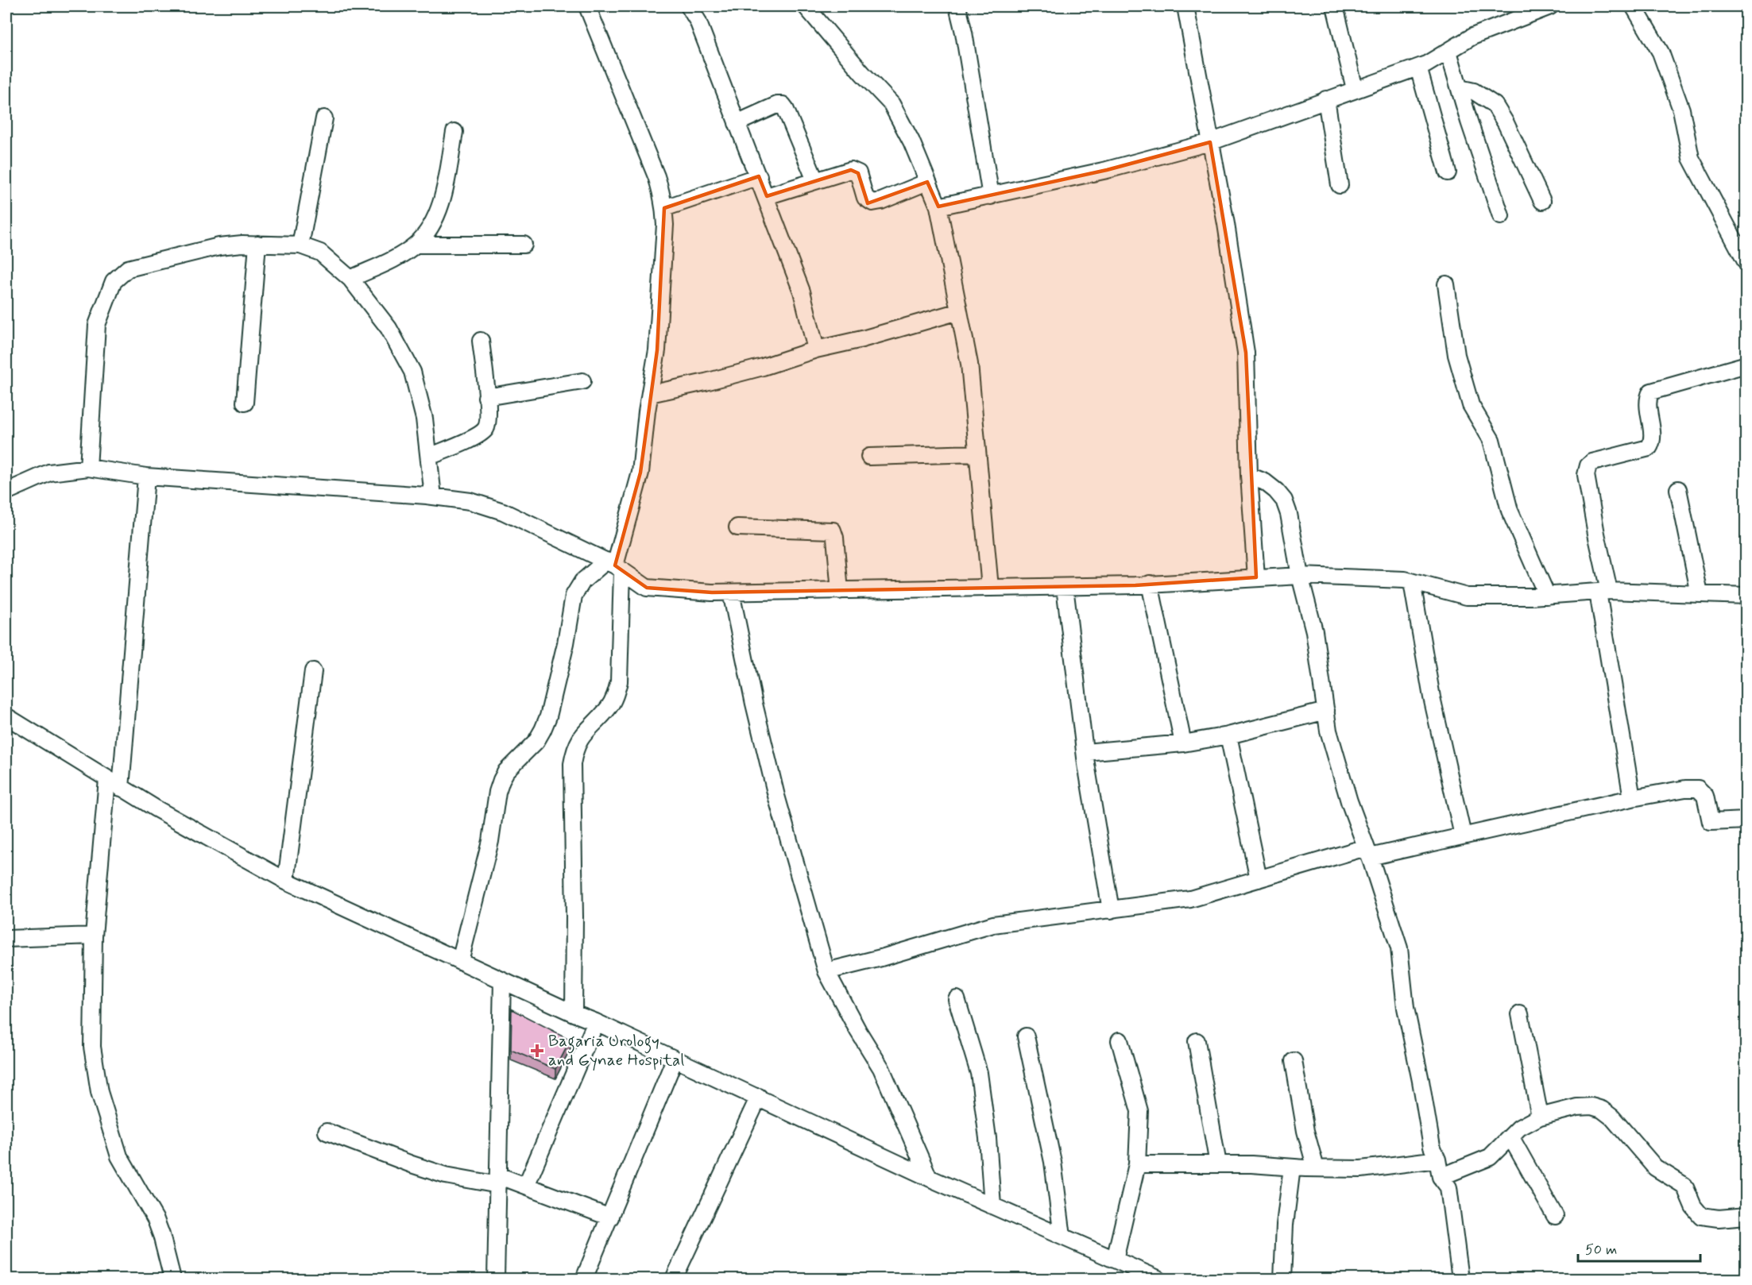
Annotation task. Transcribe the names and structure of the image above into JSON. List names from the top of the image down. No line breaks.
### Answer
{"places":{"health":["Bagaria Urology and Gynae Hospital"]},"scale_bar":"50 m"}
